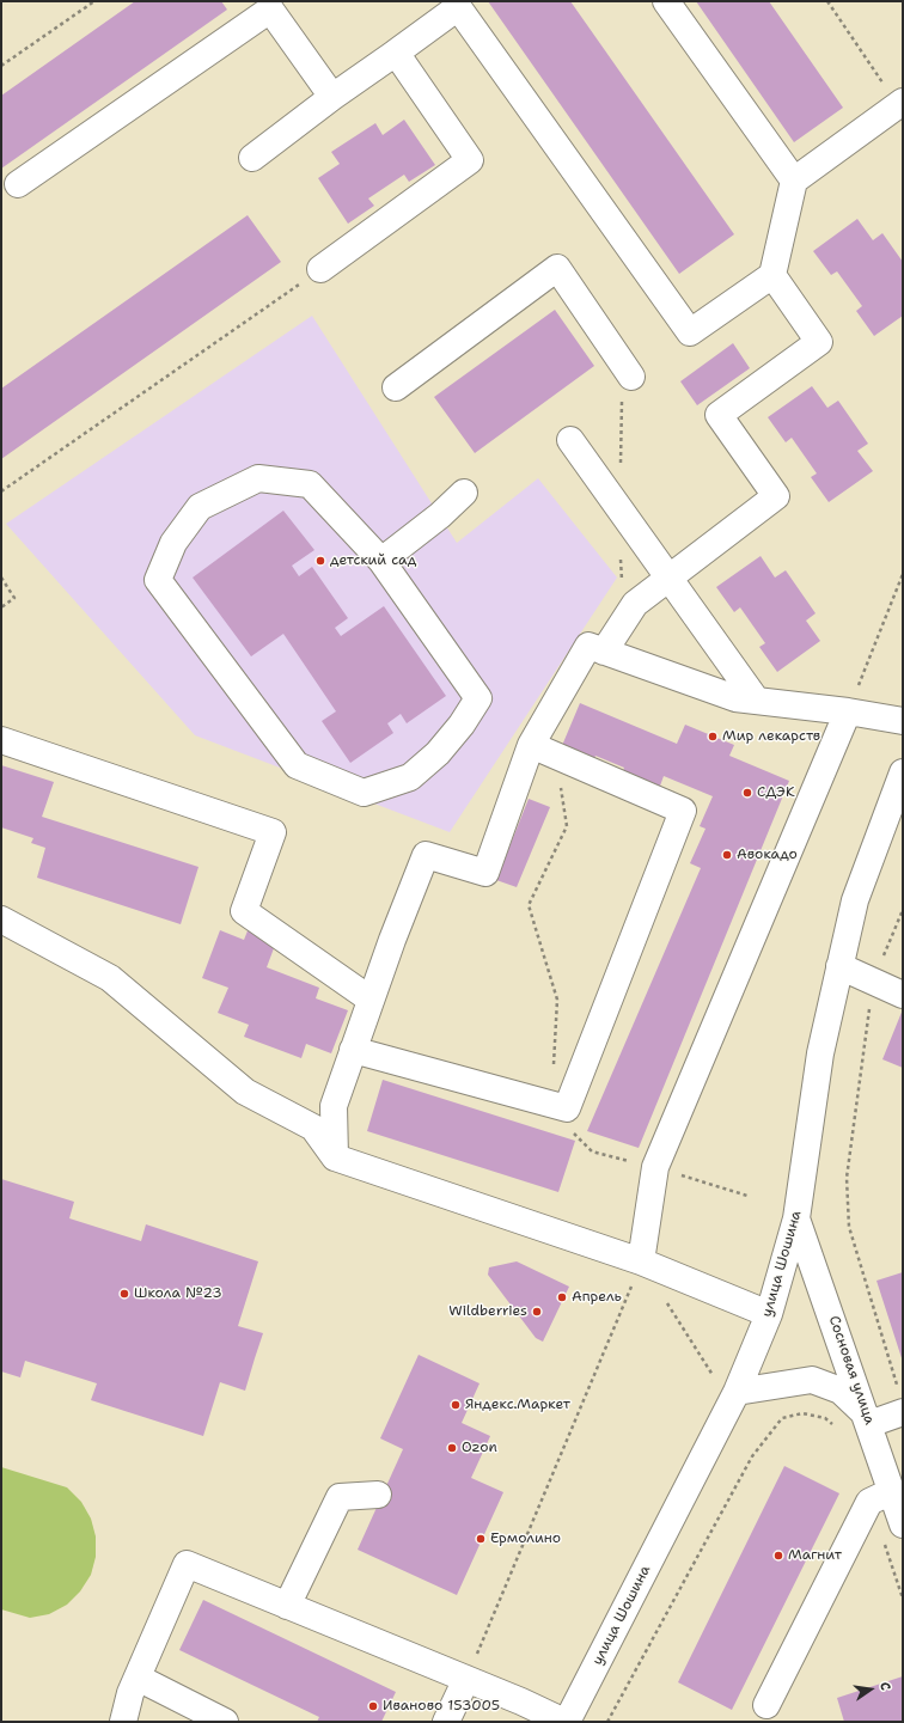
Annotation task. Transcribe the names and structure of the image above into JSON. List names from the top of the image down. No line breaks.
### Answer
{"streets":{"street":["улица Шошина","Сосновая улица"]},"crossings":[["улица Шошина","Сосновая улица"]],"places":["детский сад","Мир лекарств","СДЭК","Авокадо","Школа №23","Апрель","Wildberries","Яндекс.Маркет","Ozon","Ермолино","Магнит","Иваново 153005"],"north":"right"}
